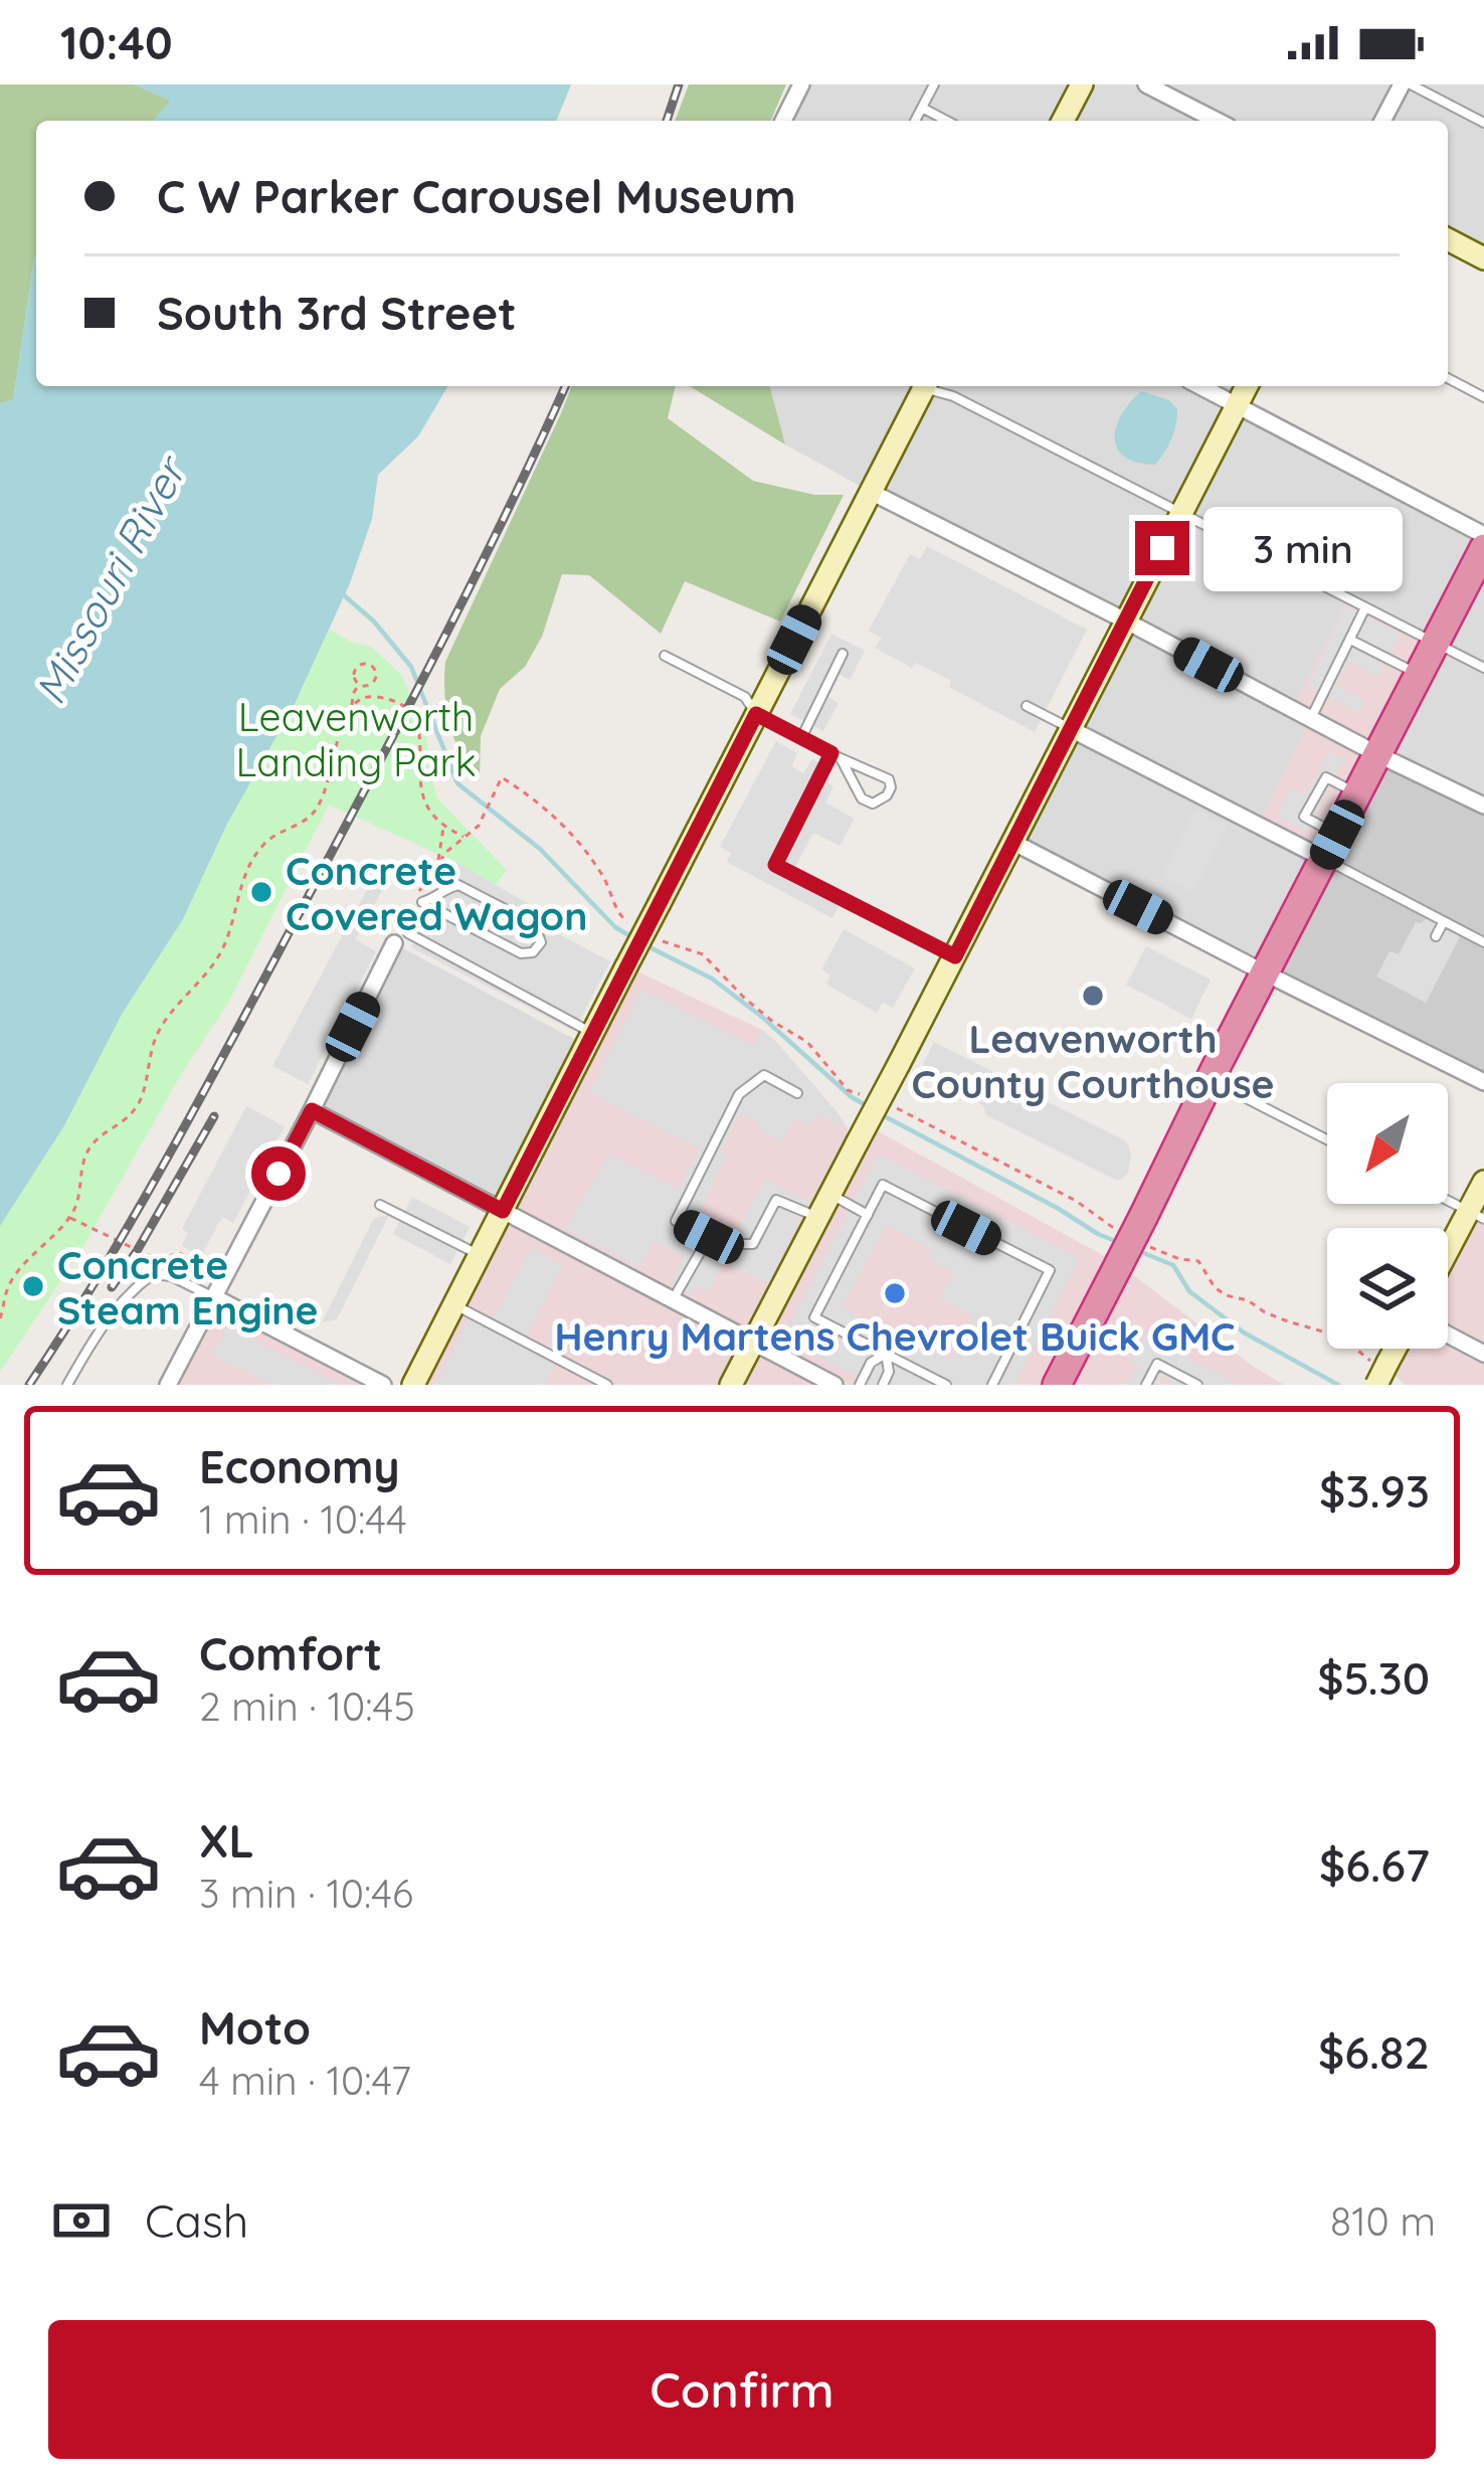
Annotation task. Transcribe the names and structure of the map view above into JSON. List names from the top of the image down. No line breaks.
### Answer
{"water":["Missouri River"],"parks":["Leavenworth Landing Park"],"places":["Concrete Covered Wagon","Leavenworth County Courthouse","Concrete Steam Engine","Henry Martens Chevrolet Buick GMC"],"north":"bottom left","page":{"status":"10:40","banner":["C W Parker Carousel Museum","South 3rd Street"],"bubble":"3 min","list":[{"name":"Economy","note":"1 min · 10:44","value":"$3.93"},{"name":"Comfort","note":"2 min · 10:45","value":"$5.30"},{"name":"XL","note":"3 min · 10:46","value":"$6.67"},{"name":"Moto","note":"4 min · 10:47","value":"$6.82"}],"pay":["Cash","810 m"],"buttons":"Confirm"}}
